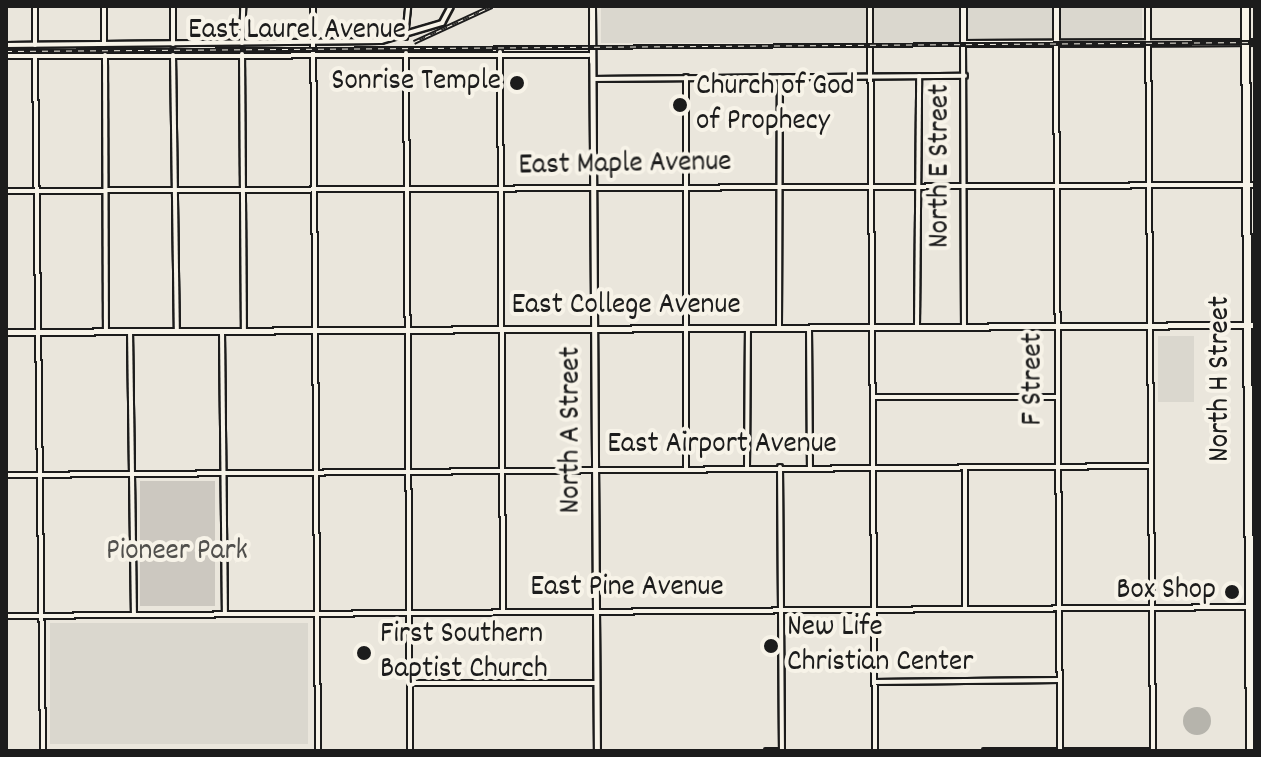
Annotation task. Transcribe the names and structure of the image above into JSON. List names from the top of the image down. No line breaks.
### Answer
{"streets":{"highway":["North H Street"],"street":["East Laurel Avenue","East Maple Avenue","North E Street","East College Avenue","F Street","North A Street","East Airport Avenue","East Pine Avenue"]},"crossings":[["East Laurel Avenue","North A Street"],["East Maple Avenue","North E Street"],["East Maple Avenue","F Street"],["East Maple Avenue","North H Street"],["East Maple Avenue","North A Street"],["North E Street","East College Avenue"],["East College Avenue","F Street"],["East College Avenue","North H Street"],["East College Avenue","North A Street"],["F Street","East Airport Avenue"],["F Street","East Pine Avenue"],["North H Street","East Pine Avenue"],["North A Street","East Airport Avenue"],["North A Street","East Pine Avenue"]],"parks":["Pioneer Park"],"places":["Sonrise Temple","Church of God of Prophecy","Box Shop","New Life Christian Center","First Southern Baptist Church"]}
